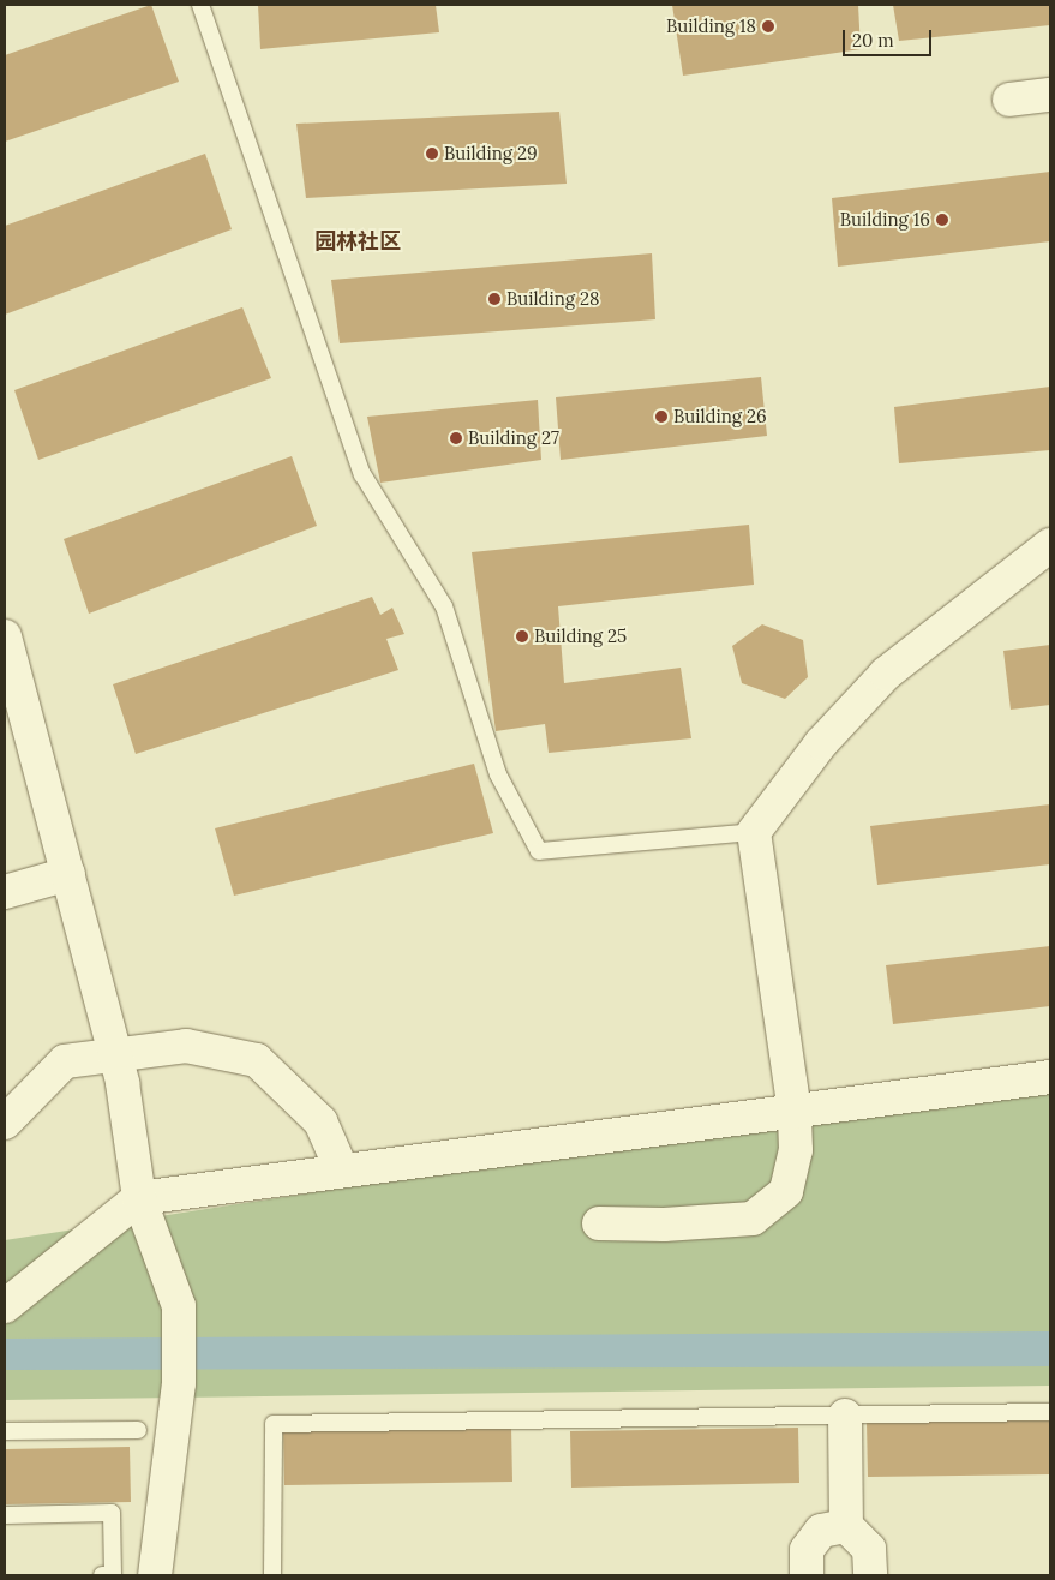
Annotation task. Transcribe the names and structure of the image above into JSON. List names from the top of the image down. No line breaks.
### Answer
{"districts":["园林社区"],"places":["Building 18","Building 29","Building 16","Building 28","Building 26","Building 27","Building 25"],"scale_bar":"20 m"}
